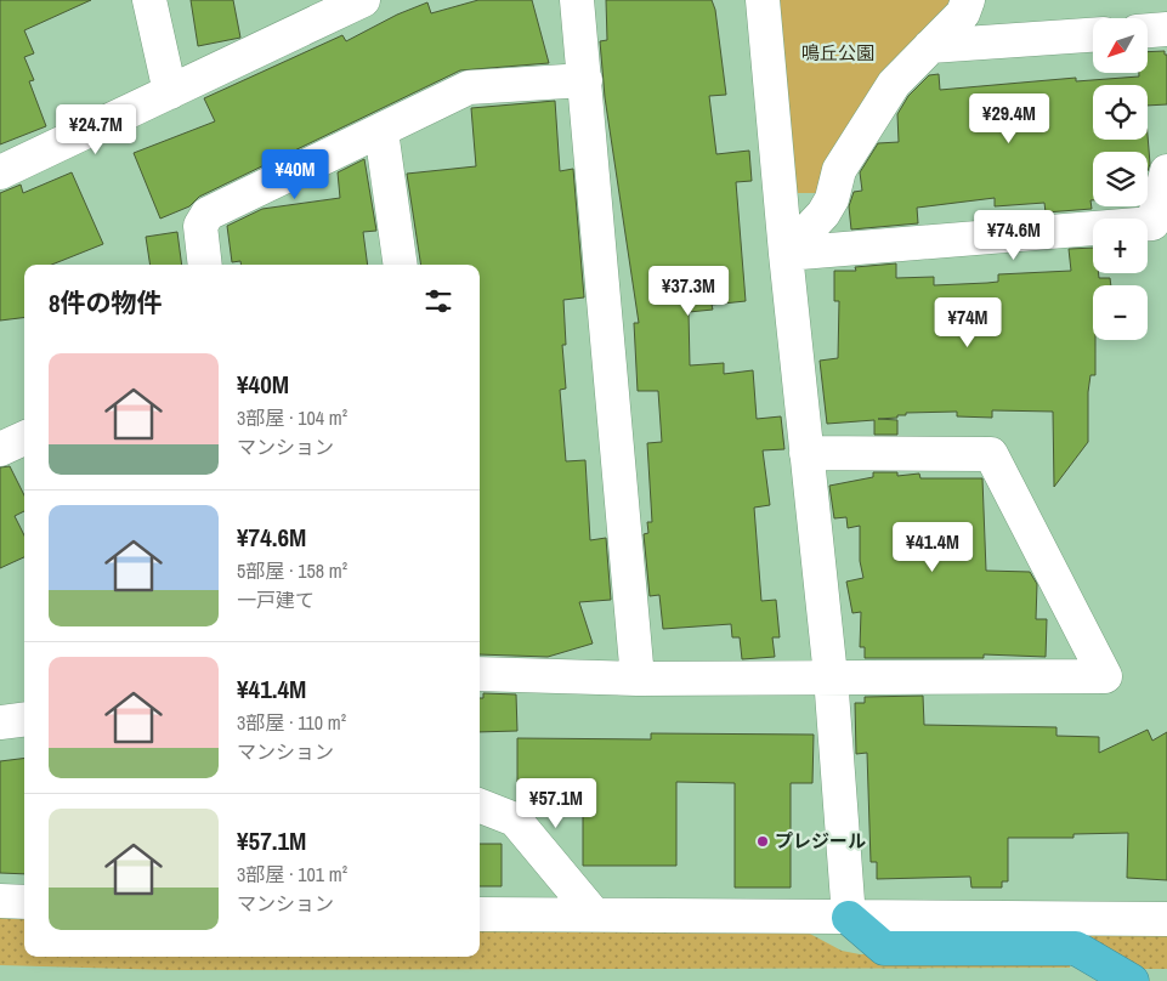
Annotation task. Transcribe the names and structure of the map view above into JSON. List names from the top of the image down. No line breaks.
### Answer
{"parks":["鳴丘公園"],"places":["プレジール"],"north":"bottom left","page":{"map_buttons":["+","−"],"price":["¥29.4M","¥24.7M","¥40M","¥74.6M","¥37.3M","¥74M","¥41.4M","¥57.1M"],"heading":"8件の物件","list":[{"name":"¥40M","note":"3部屋 · 104 m² · マンション"},{"name":"¥74.6M","note":"5部屋 · 158 m² · 一戸建て"},{"name":"¥41.4M","note":"3部屋 · 110 m² · マンション"},{"name":"¥57.1M","note":"3部屋 · 101 m² · マンション"}]}}
